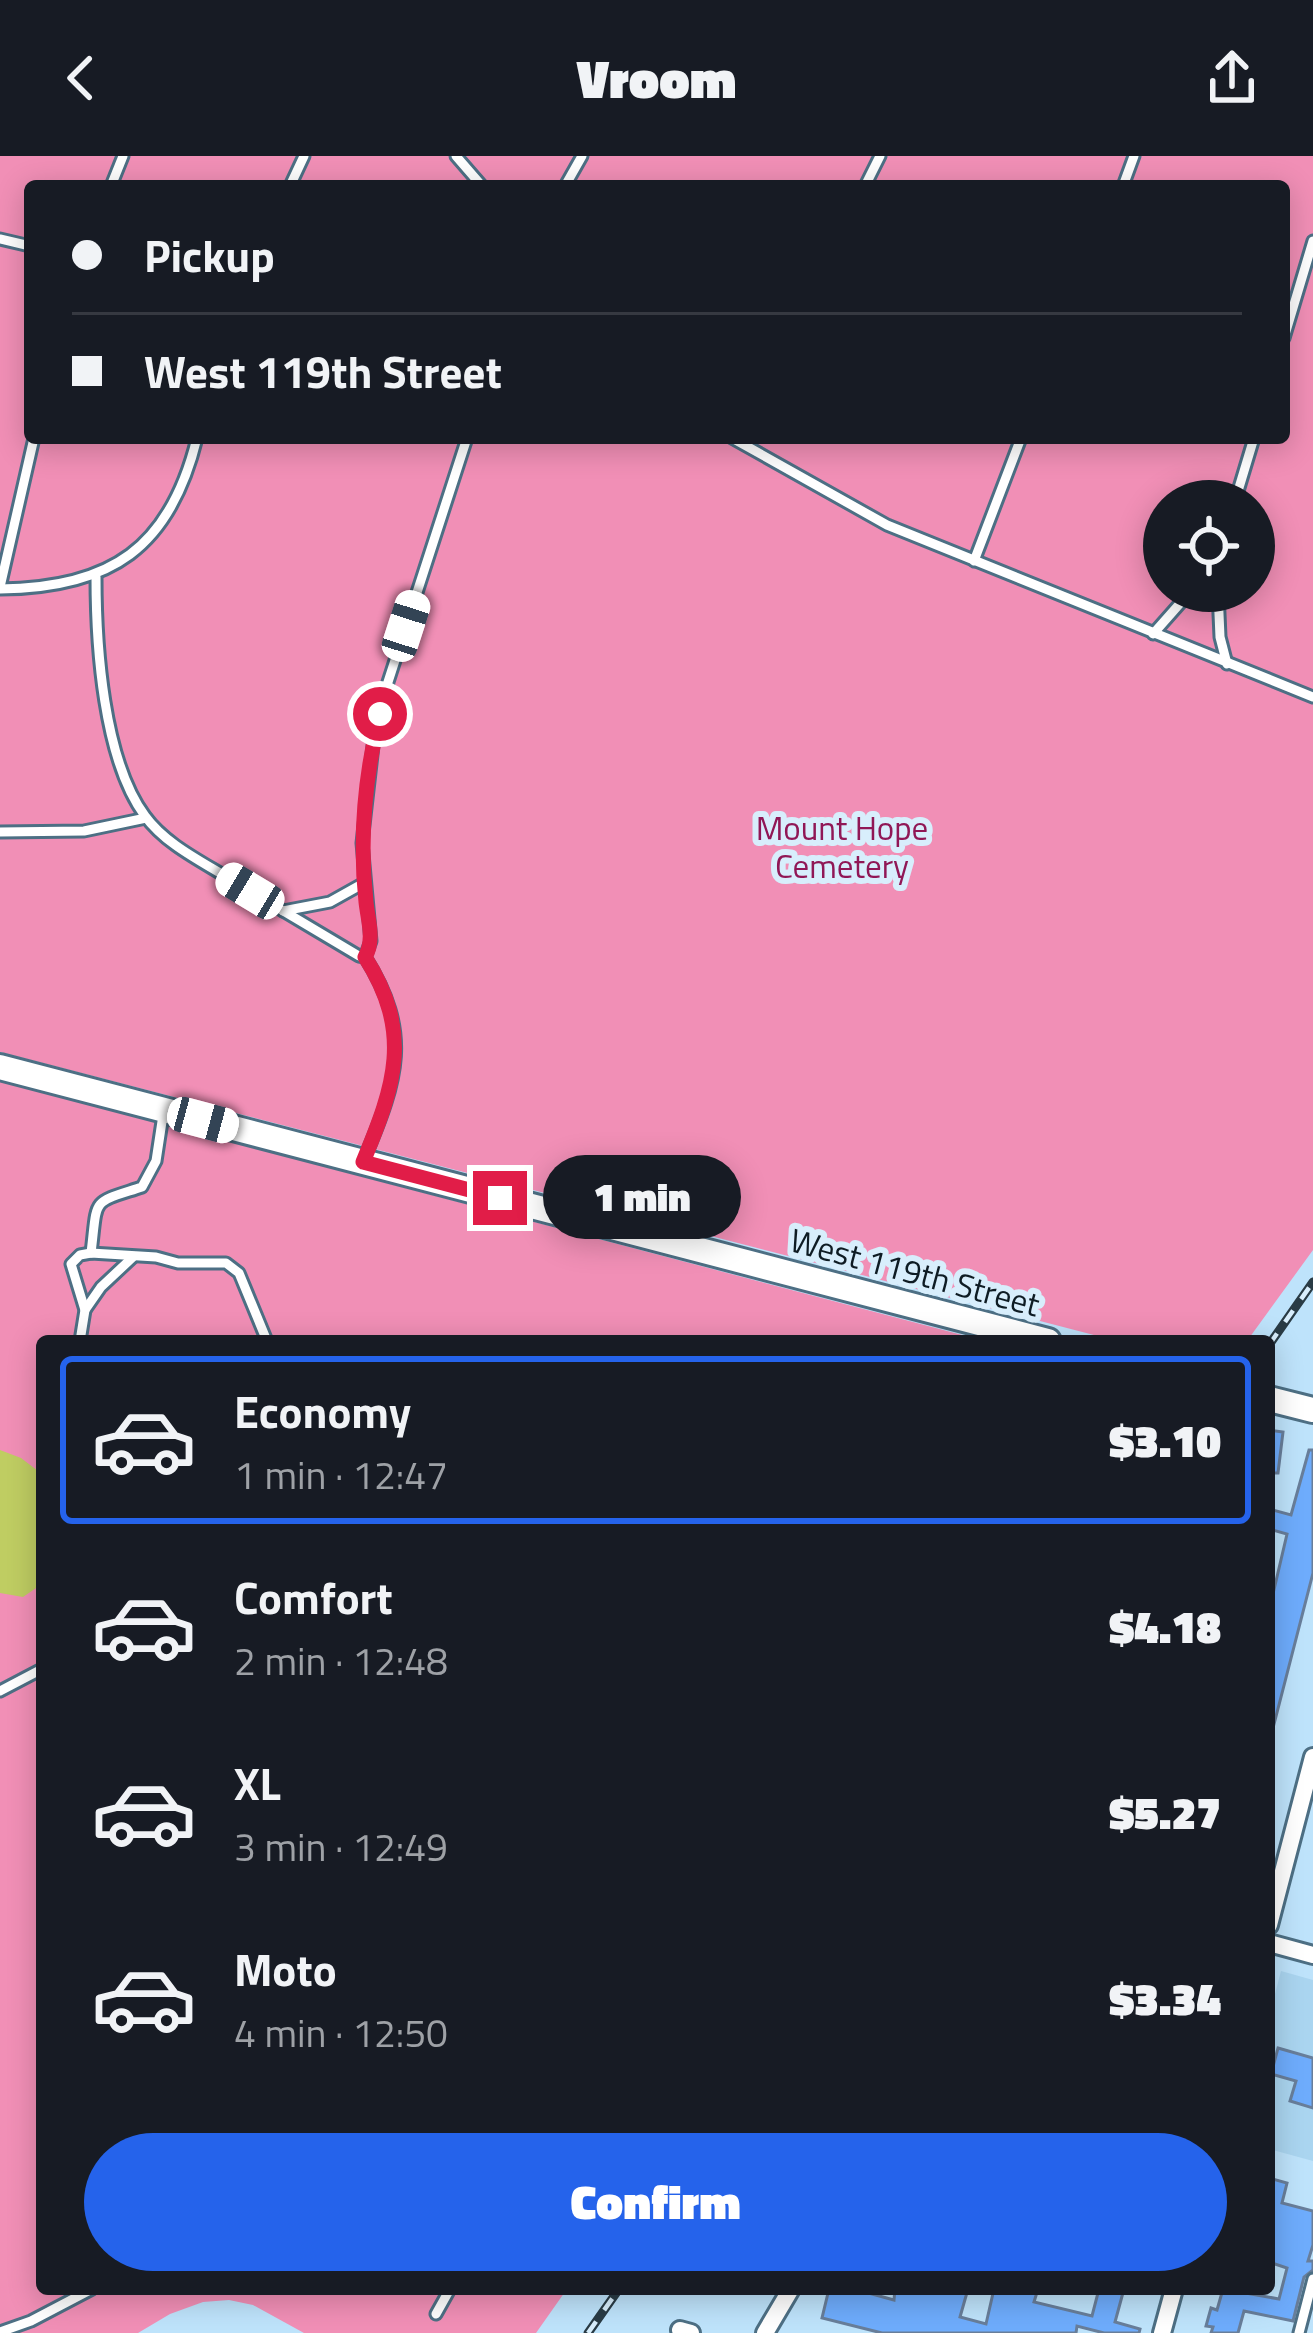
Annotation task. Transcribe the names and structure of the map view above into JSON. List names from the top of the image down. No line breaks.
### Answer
{"streets":{"street":["West 119th Street"]},"parks":["Mount Hope Cemetery"],"page":{"header":"Vroom","banner":["Pickup","West 119th Street"],"bubble":"1 min","list":[{"name":"Economy","note":"1 min · 12:47","value":"$3.10"},{"name":"Comfort","note":"2 min · 12:48","value":"$4.18"},{"name":"XL","note":"3 min · 12:49","value":"$5.27"},{"name":"Moto","note":"4 min · 12:50","value":"$3.34"}],"buttons":"Confirm"}}
